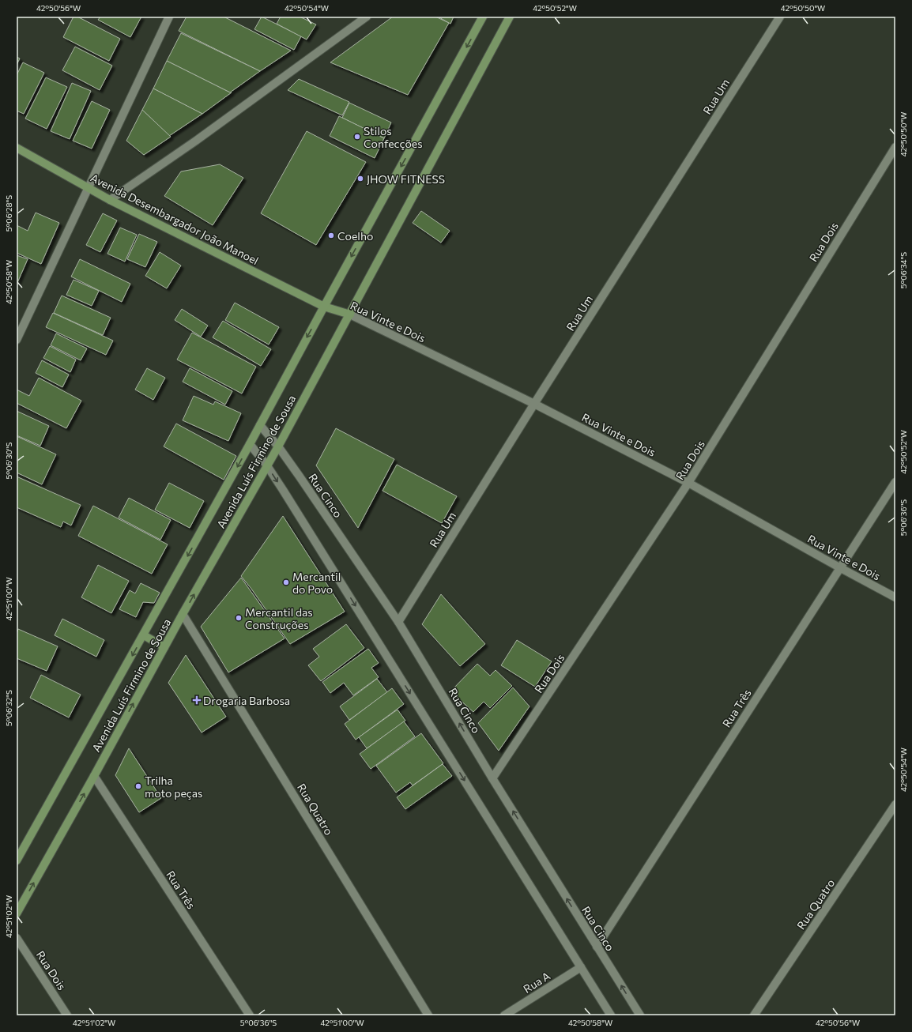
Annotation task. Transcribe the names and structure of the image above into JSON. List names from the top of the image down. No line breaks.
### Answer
{"streets":{"main road":["Avenida Desembargador João Manoel","Rua Vinte e Dois","Avenida Luís Firmino de Sousa"],"street":["Rua Um","Rua Dois","Rua Cinco","Rua Três","Rua Quatro","Rua A"]},"crossings":[["Rua Um","Rua Vinte e Dois"],["Rua Um","Rua Cinco"],["Avenida Desembargador João Manoel","Rua Vinte e Dois"],["Avenida Desembargador João Manoel","Avenida Luís Firmino de Sousa"],["Rua Dois","Rua Vinte e Dois"],["Rua Dois","Rua Cinco"],["Rua Vinte e Dois","Avenida Luís Firmino de Sousa"],["Rua Vinte e Dois","Rua Três"],["Avenida Luís Firmino de Sousa","Rua Cinco"],["Avenida Luís Firmino de Sousa","Rua Três"],["Avenida Luís Firmino de Sousa","Rua Quatro"],["Rua Cinco","Rua Três"]],"places":{"other":["Stilos Confecções","JHOW FITNESS","Coelho","Mercantil do Povo","Mercantil das Construções","Trilha moto peças"],"health":["Drogaria Barbosa"]},"coordinates":["42°50'56\"W","42°50'54\"W","42°50'52\"W","42°50'50\"W","5°06'28\"S","5°06'34\"S","42°50'58\"W","5°06'30\"S","5°06'36\"S","42°51'00\"W","5°06'32\"S","42°51'02\"W"]}
